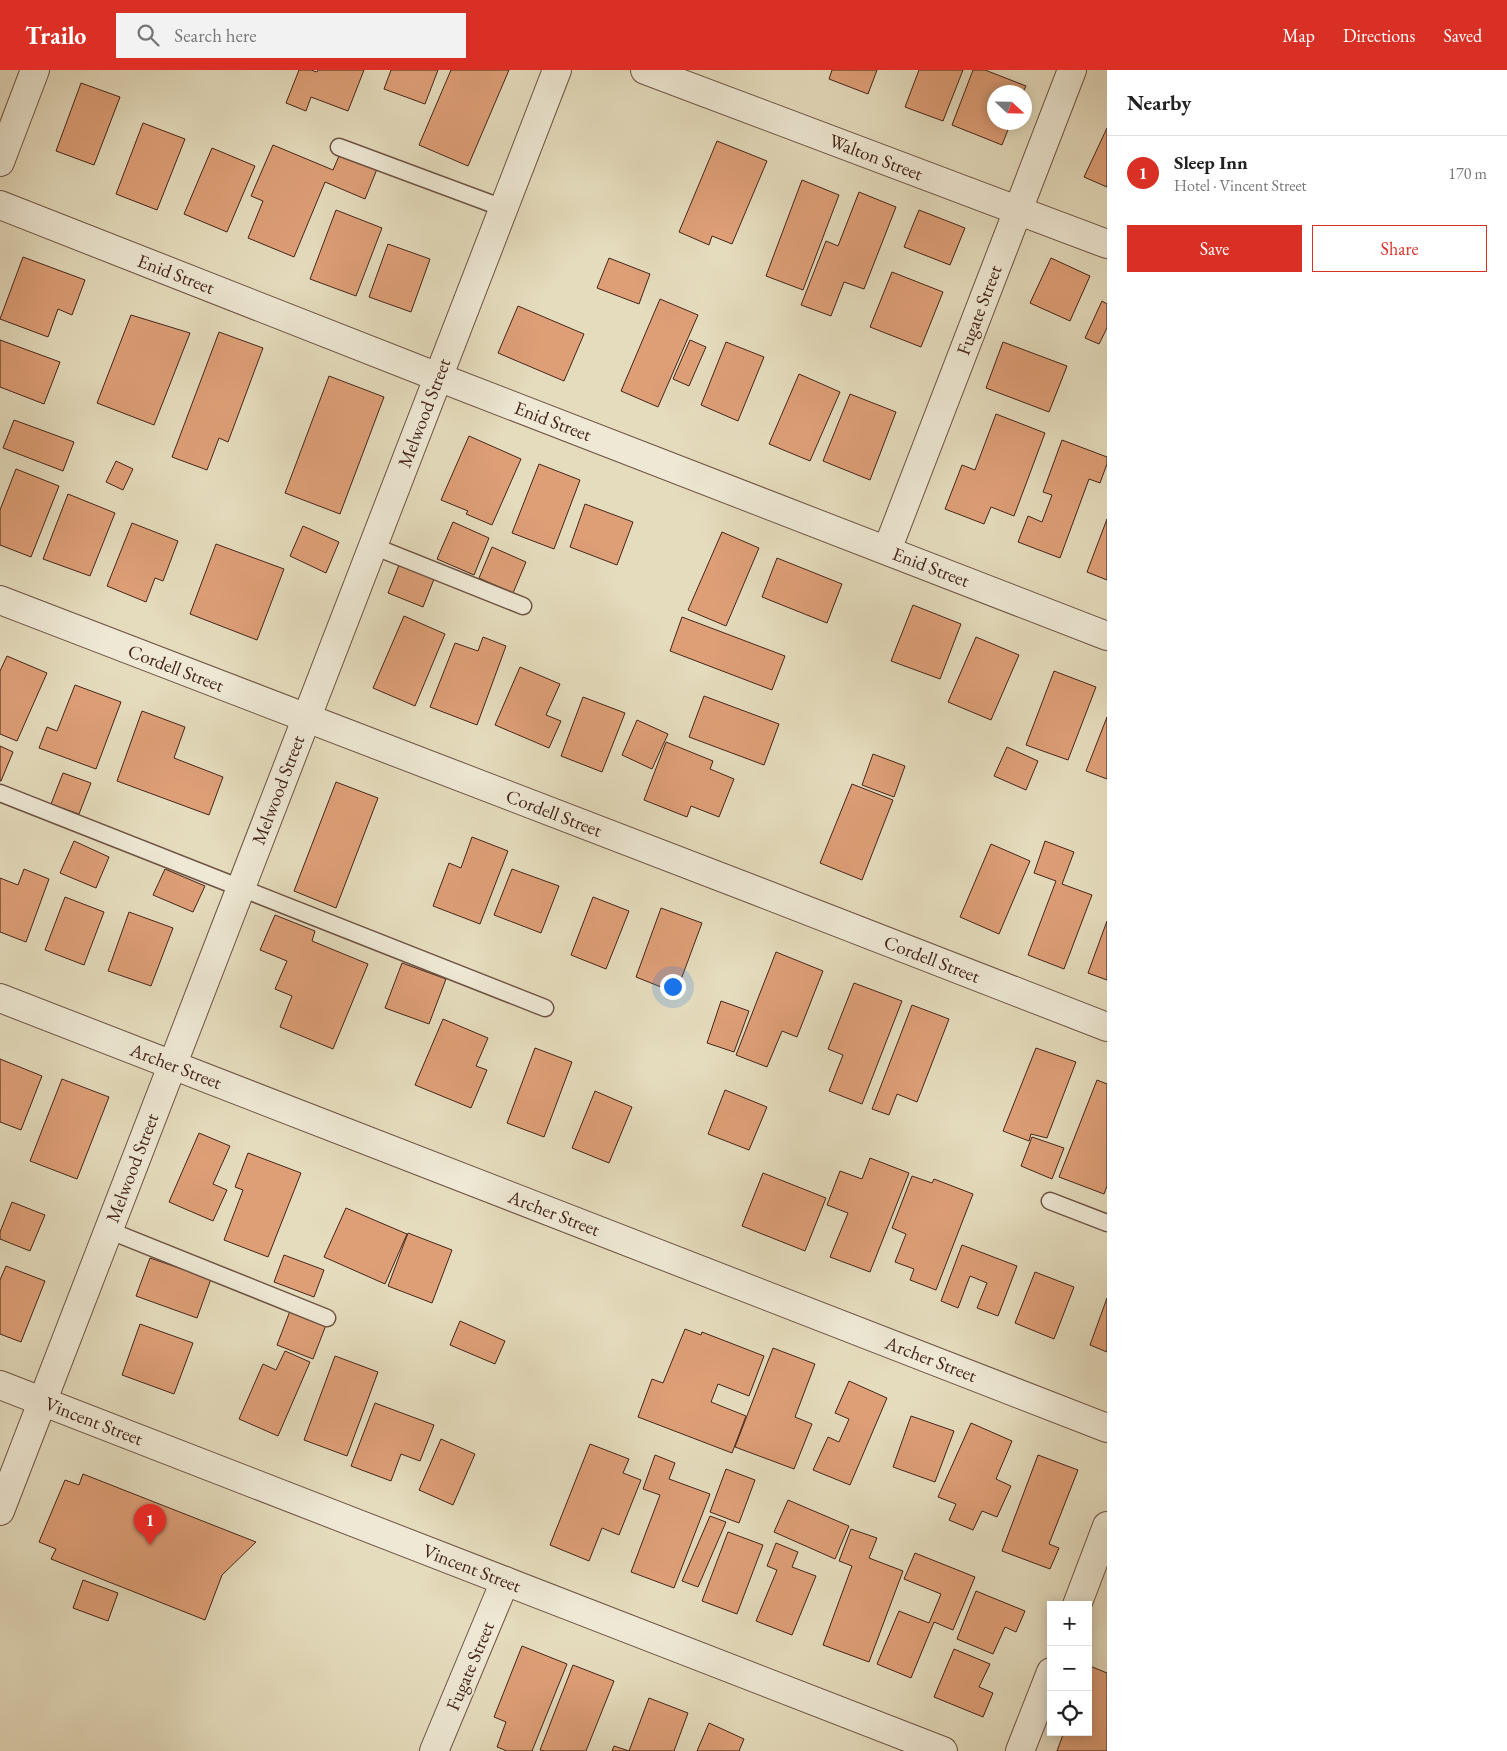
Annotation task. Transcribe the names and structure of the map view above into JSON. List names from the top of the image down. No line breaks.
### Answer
{"streets":{"street":["Walton Street","Enid Street","Fugate Street","Melwood Street","Cordell Street","Archer Street","Vincent Street"]},"crossings":[["Walton Street","Fugate Street"],["Enid Street","Fugate Street"],["Enid Street","Melwood Street"],["Fugate Street","Vincent Street"],["Melwood Street","Cordell Street"],["Melwood Street","Archer Street"],["Melwood Street","Vincent Street"]],"north":"right","page":{"header":"Trailo","search":"Search here","nav":["Map","Directions","Saved"],"heading":"Nearby","list":[{"mark":"1","name":"Sleep Inn","note":"Hotel · Vincent Street","value":"170 m"}],"buttons":["Save","Share"],"pins":"1","map_buttons":["+","−"]}}
